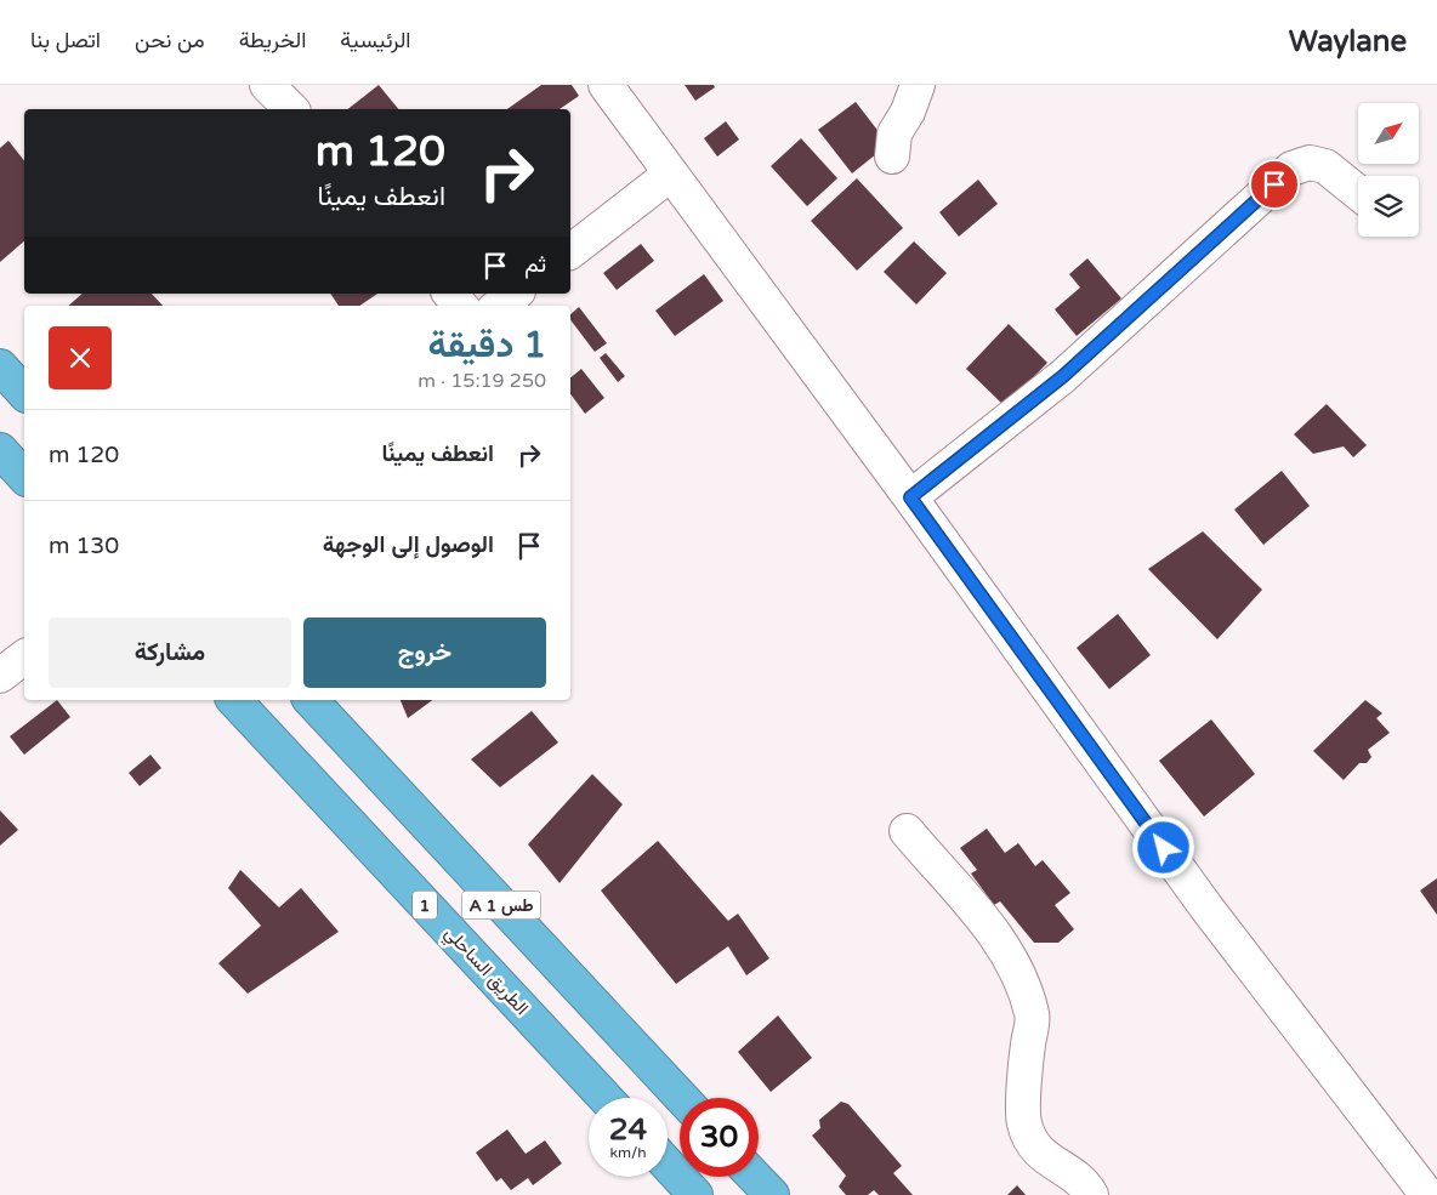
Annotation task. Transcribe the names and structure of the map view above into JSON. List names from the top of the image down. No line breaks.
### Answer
{"streets":{"highway":["1","A 1 طس","الطريق الساحلي"]},"north":"top right","page":{"header":"Waylane","nav":["الرئيسية","الخريطة","من نحن","اتصل بنا"],"turn":["120 m","انعطف يمينًا"],"then":"ثم","heading":["1 دقيقة","250 m · 15:19"],"list":[{"name":"انعطف يمينًا","value":"120 m"},{"name":"الوصول إلى الوجهة","value":"130 m"}],"buttons":["خروج","مشاركة"],"speed":"24 km/h","limit":"30"}}
